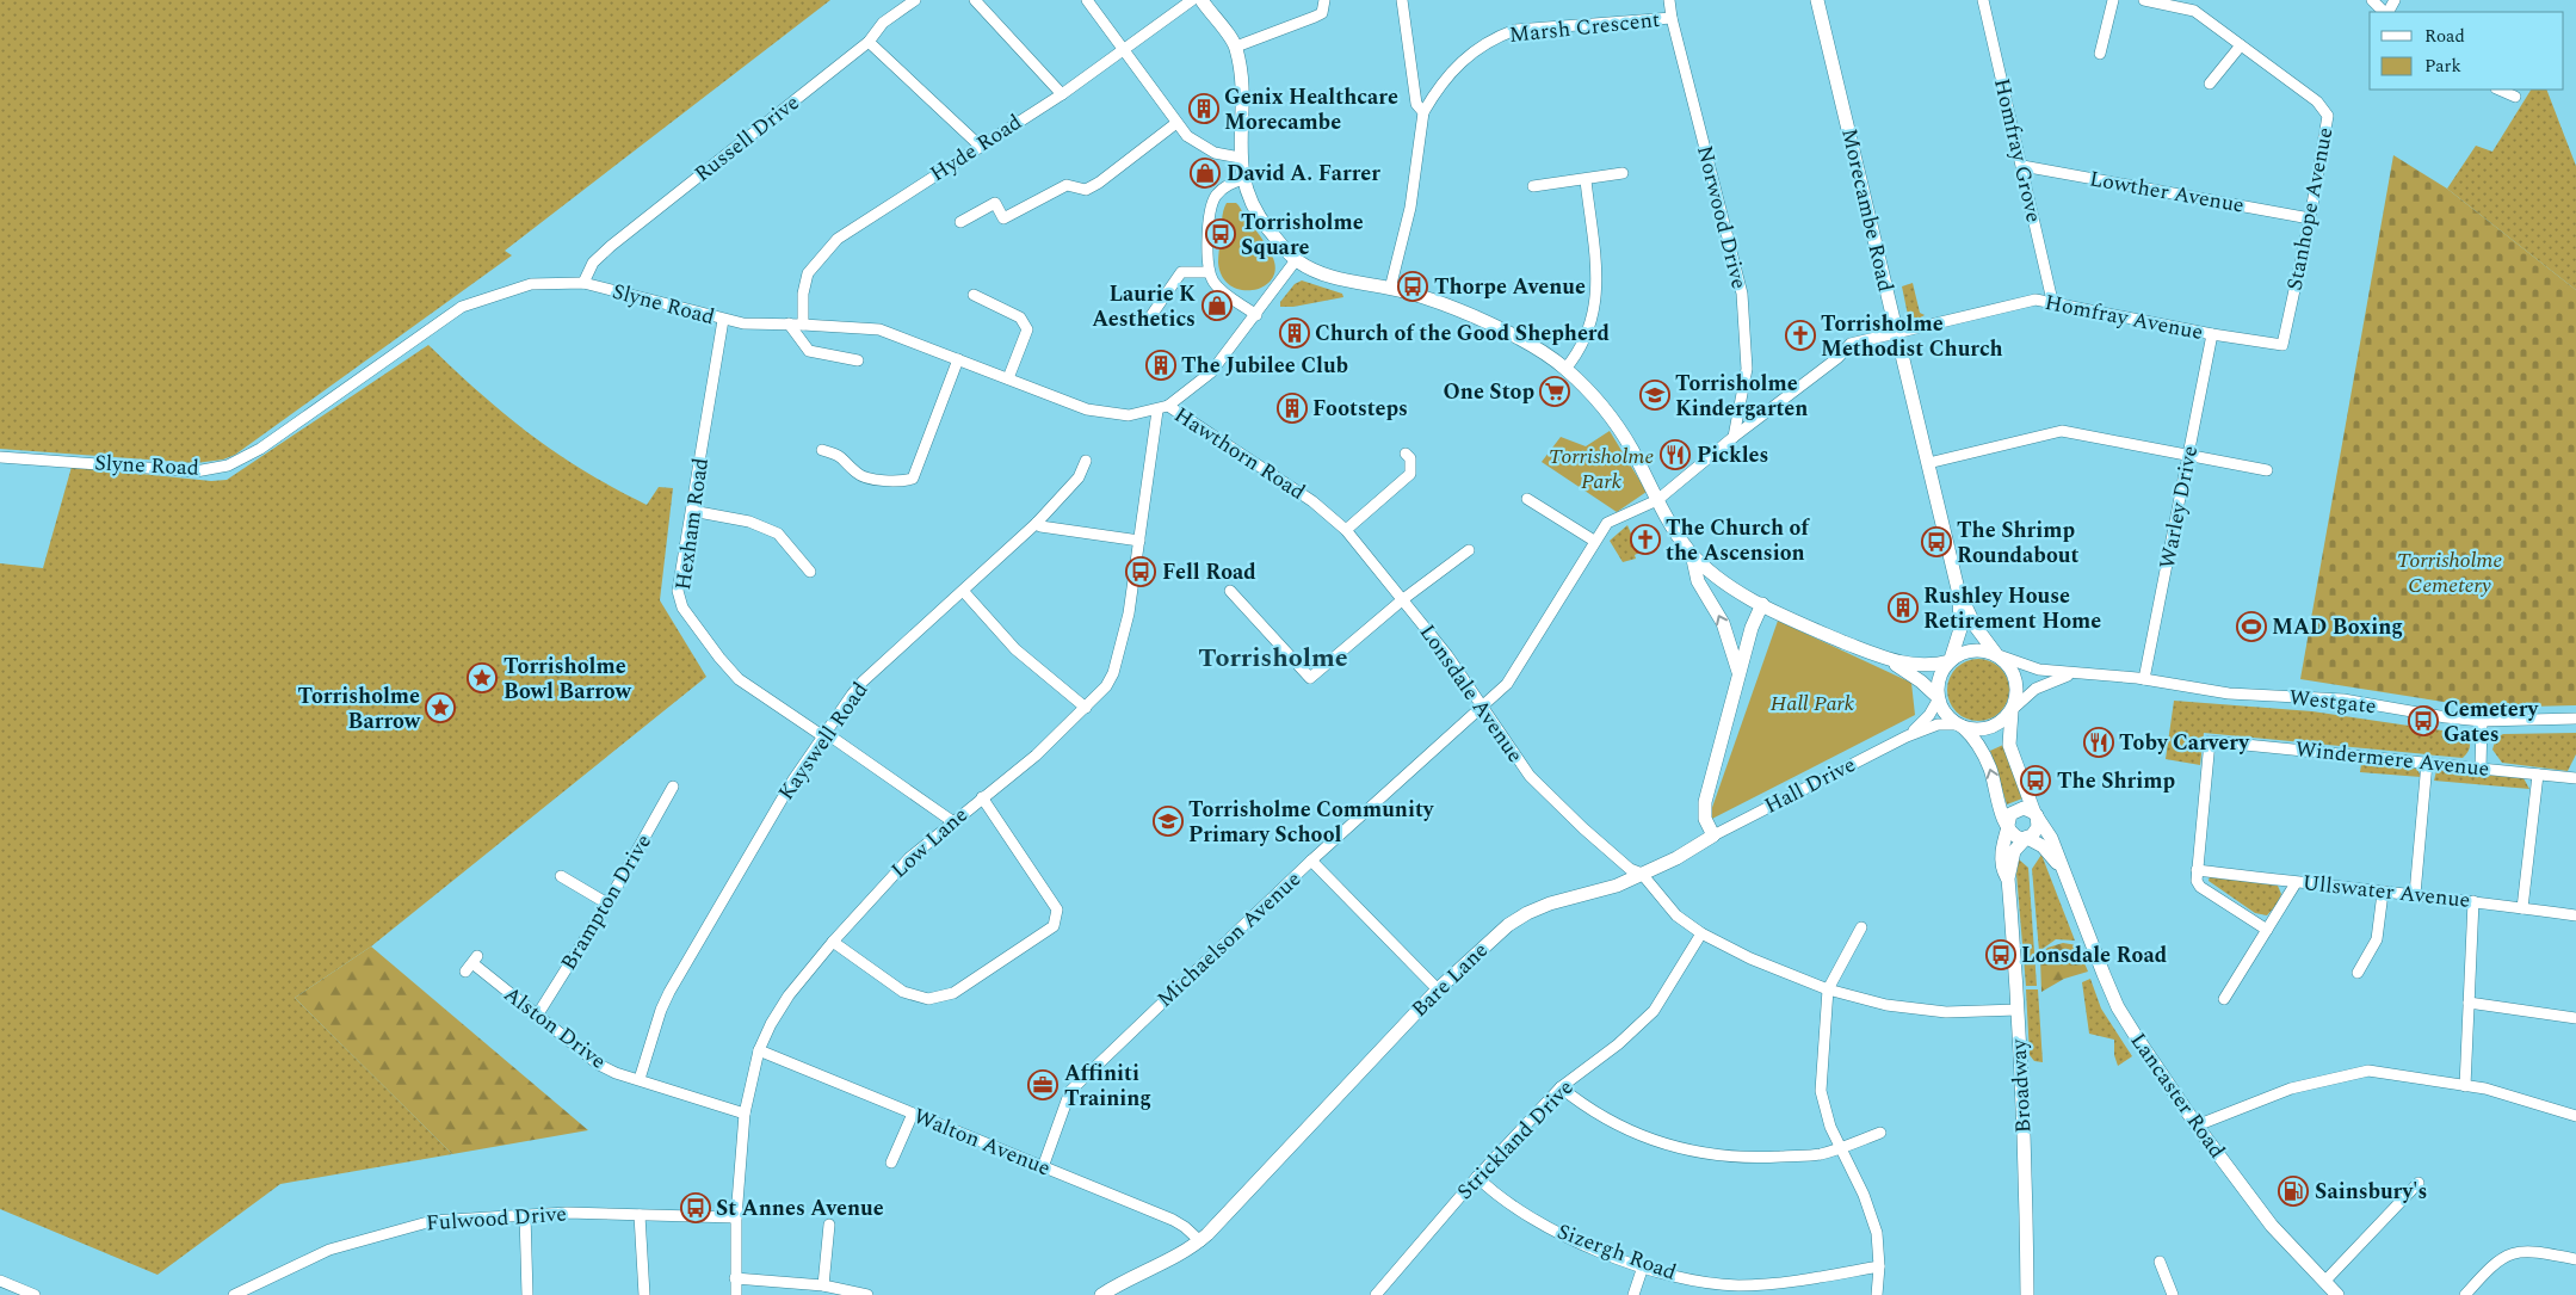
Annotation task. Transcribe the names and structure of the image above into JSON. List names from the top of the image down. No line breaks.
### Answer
{"streets":{"main road":["Morecambe Road","Bare Lane","Broadway","Lancaster Road"],"street":["Marsh Crescent","Russell Drive","Hyde Road","Homfray Grove","Lowther Avenue","Stanhope Avenue","Norwood Drive","Slyne Road","Homfray Avenue","Hawthorn Road","Warley Drive","Hexham Road","Lonsdale Avenue","Westgate","Kayswell Road","Windermere Avenue","Hall Drive","Low Lane","Ullswater Avenue","Brampton Drive","Michaelson Avenue","Alston Drive","Strickland Drive","Walton Avenue","Fulwood Drive","Sizergh Road"]},"crossings":[["Marsh Crescent","Norwood Drive"],["Russell Drive","Slyne Road"],["Hyde Road","Slyne Road"],["Homfray Grove","Lowther Avenue"],["Homfray Grove","Homfray Avenue"],["Lowther Avenue","Stanhope Avenue"],["Stanhope Avenue","Homfray Avenue"],["Morecambe Road","Homfray Avenue"],["Morecambe Road","Westgate"],["Morecambe Road","Hall Drive"],["Morecambe Road","Lancaster Road"],["Norwood Drive","Homfray Avenue"],["Norwood Drive","Michaelson Avenue"],["Slyne Road","Hawthorn Road"],["Slyne Road","Hexham Road"],["Slyne Road","Low Lane"],["Homfray Avenue","Warley Drive"],["Homfray Avenue","Michaelson Avenue"],["Hawthorn Road","Lonsdale Avenue"],["Hawthorn Road","Low Lane"],["Warley Drive","Westgate"],["Hexham Road","Kayswell Road"],["Hexham Road","Low Lane"],["Lonsdale Avenue","Michaelson Avenue"],["Lonsdale Avenue","Bare Lane"],["Westgate","Hall Drive"],["Westgate","Lancaster Road"],["Kayswell Road","Alston Drive"],["Windermere Avenue","Ullswater Avenue"],["Hall Drive","Bare Lane"],["Hall Drive","Lancaster Road"],["Low Lane","Alston Drive"],["Low Lane","Walton Avenue"],["Low Lane","Fulwood Drive"],["Brampton Drive","Alston Drive"],["Michaelson Avenue","Walton Avenue"],["Bare Lane","Walton Avenue"],["Broadway","Lancaster Road"],["Strickland Drive","Sizergh Road"]],"districts":["Torrisholme"],"parks":["Torrisholme Park","Torrisholme Cemetery","Hall Park"],"places":{"building":["Genix Healthcare Morecambe","Church of the Good Shepherd","The Jubilee Club","Footsteps","Rushley House Retirement Home"],"shop":["David A. Farrer","Laurie K Aesthetics"],"bus stop":["Torrisholme Square","Thorpe Avenue","The Shrimp Roundabout","Fell Road","Cemetery Gates","The Shrimp","Lonsdale Road","St Annes Avenue"],"church":["Torrisholme Methodist Church","The Church of the Ascension"],"supermarket":["One Stop"],"school or university":["Torrisholme Kindergarten","Torrisholme Community Primary School"],"restaurant":["Pickles","Toby Carvery"],"sports":["MAD Boxing"],"place":["Torrisholme Bowl Barrow","Torrisholme Barrow"],"office":["Affiniti Training"],"fuel station":["Sainsbury's"]},"legend":["Road","Park"]}
